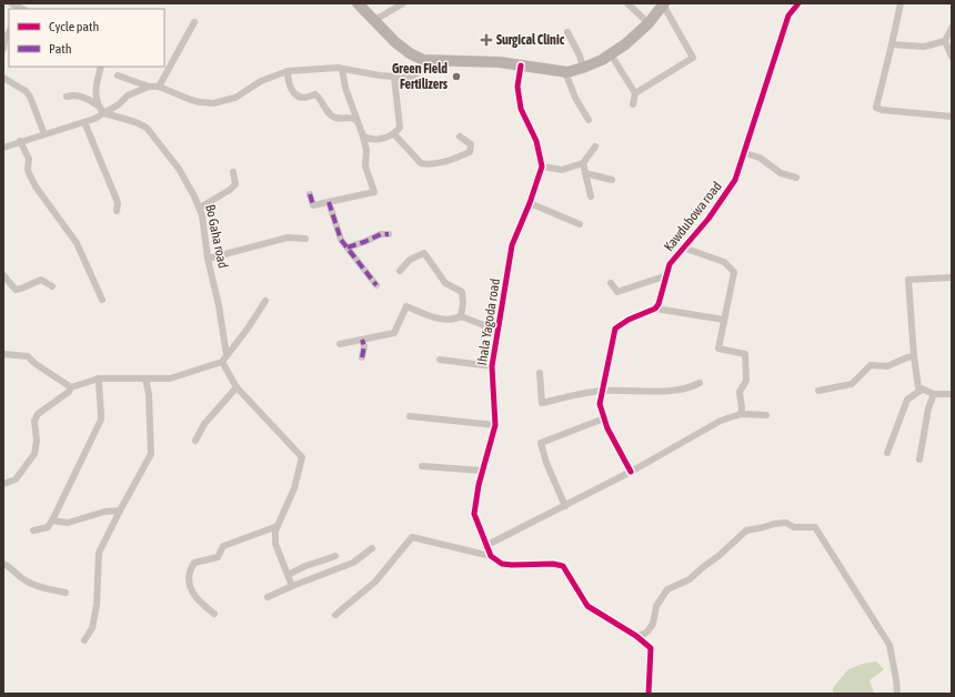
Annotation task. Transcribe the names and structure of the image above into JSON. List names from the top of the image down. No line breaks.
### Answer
{"streets":{"street":["Kawdubowa road","Bo Gaha road","Ihala Yagoda road"]},"places":{"health":["Surgical Clinic"],"other":["Green Field Fertilizers"]},"legend":["Cycle path","Path"]}
